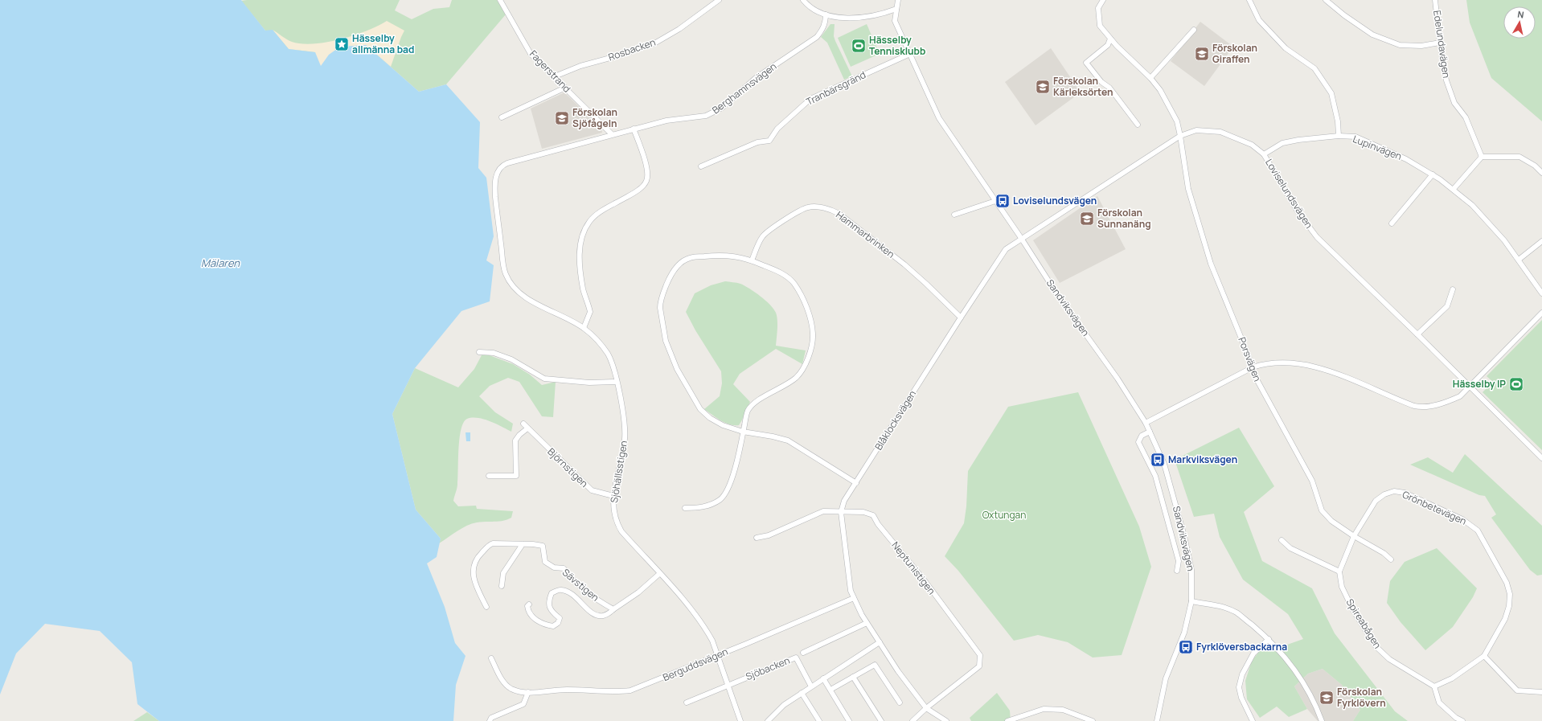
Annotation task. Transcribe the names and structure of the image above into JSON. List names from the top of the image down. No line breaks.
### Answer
{"streets":{"street":["Edelundavägen","Rosbacken","Fagerstrand","Berghamnsvägen","Tranbärsgränd","Lupinvägen","Loviselundsvägen","Hammarbrinken","Sandviksvägen","Porsvägen","Blåklocksvägen","Björnstigen","Sjöhällsstigen","Grönbetevägen","Neptunistigen","Sävstigen","Spireabågen","Berguddsvägen","Sjöbacken"]},"crossings":[["Rosbacken","Fagerstrand"],["Fagerstrand","Berghamnsvägen"],["Berghamnsvägen","Sjöhällsstigen"],["Tranbärsgränd","Sandviksvägen"],["Lupinvägen","Loviselundsvägen"],["Loviselundsvägen","Sandviksvägen"],["Loviselundsvägen","Porsvägen"],["Loviselundsvägen","Blåklocksvägen"],["Hammarbrinken","Blåklocksvägen"],["Sandviksvägen","Blåklocksvägen"],["Porsvägen","Grönbetevägen"],["Blåklocksvägen","Neptunistigen"],["Blåklocksvägen","Berguddsvägen"],["Björnstigen","Sjöhällsstigen"],["Sjöhällsstigen","Sävstigen"],["Sjöhällsstigen","Berguddsvägen"]],"water":["Mälaren"],"parks":["Oxtungan"],"places":{"place":["Hässelby allmänna bad"],"sports":["Hässelby Tennisklubb","Hässelby IP"],"school or university":["Förskolan Giraffen","Förskolan Kärleksörten","Förskolan Sjöfågeln","Förskolan Sunnanäng","Förskolan Fyrklövern"],"bus stop":["Loviselundsvägen","Markviksvägen","Fyrklöversbackarna"]},"north":"top"}
